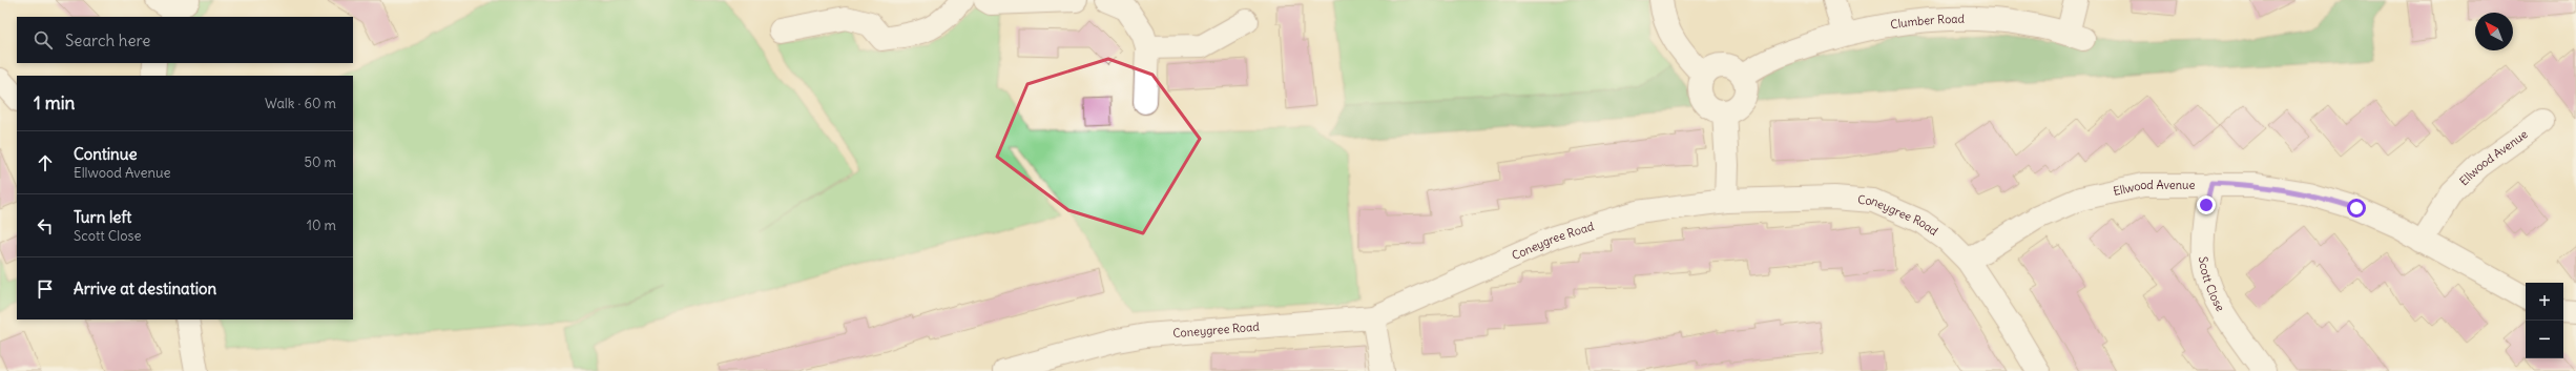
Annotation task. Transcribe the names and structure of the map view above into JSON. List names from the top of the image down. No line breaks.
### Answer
{"streets":{"street":["Clumber Road","Ellwood Avenue","Coneygree Road","Scott Close"]},"crossings":[["Ellwood Avenue","Coneygree Road"],["Ellwood Avenue","Scott Close"]],"north":"top left","page":{"search":"Search here","heading":["1 min","Walk · 60 m"],"list":[["Continue","Ellwood Avenue","50 m"],["Turn left","Scott Close","10 m"],"Arrive at destination"],"map_buttons":["+","−"]}}
